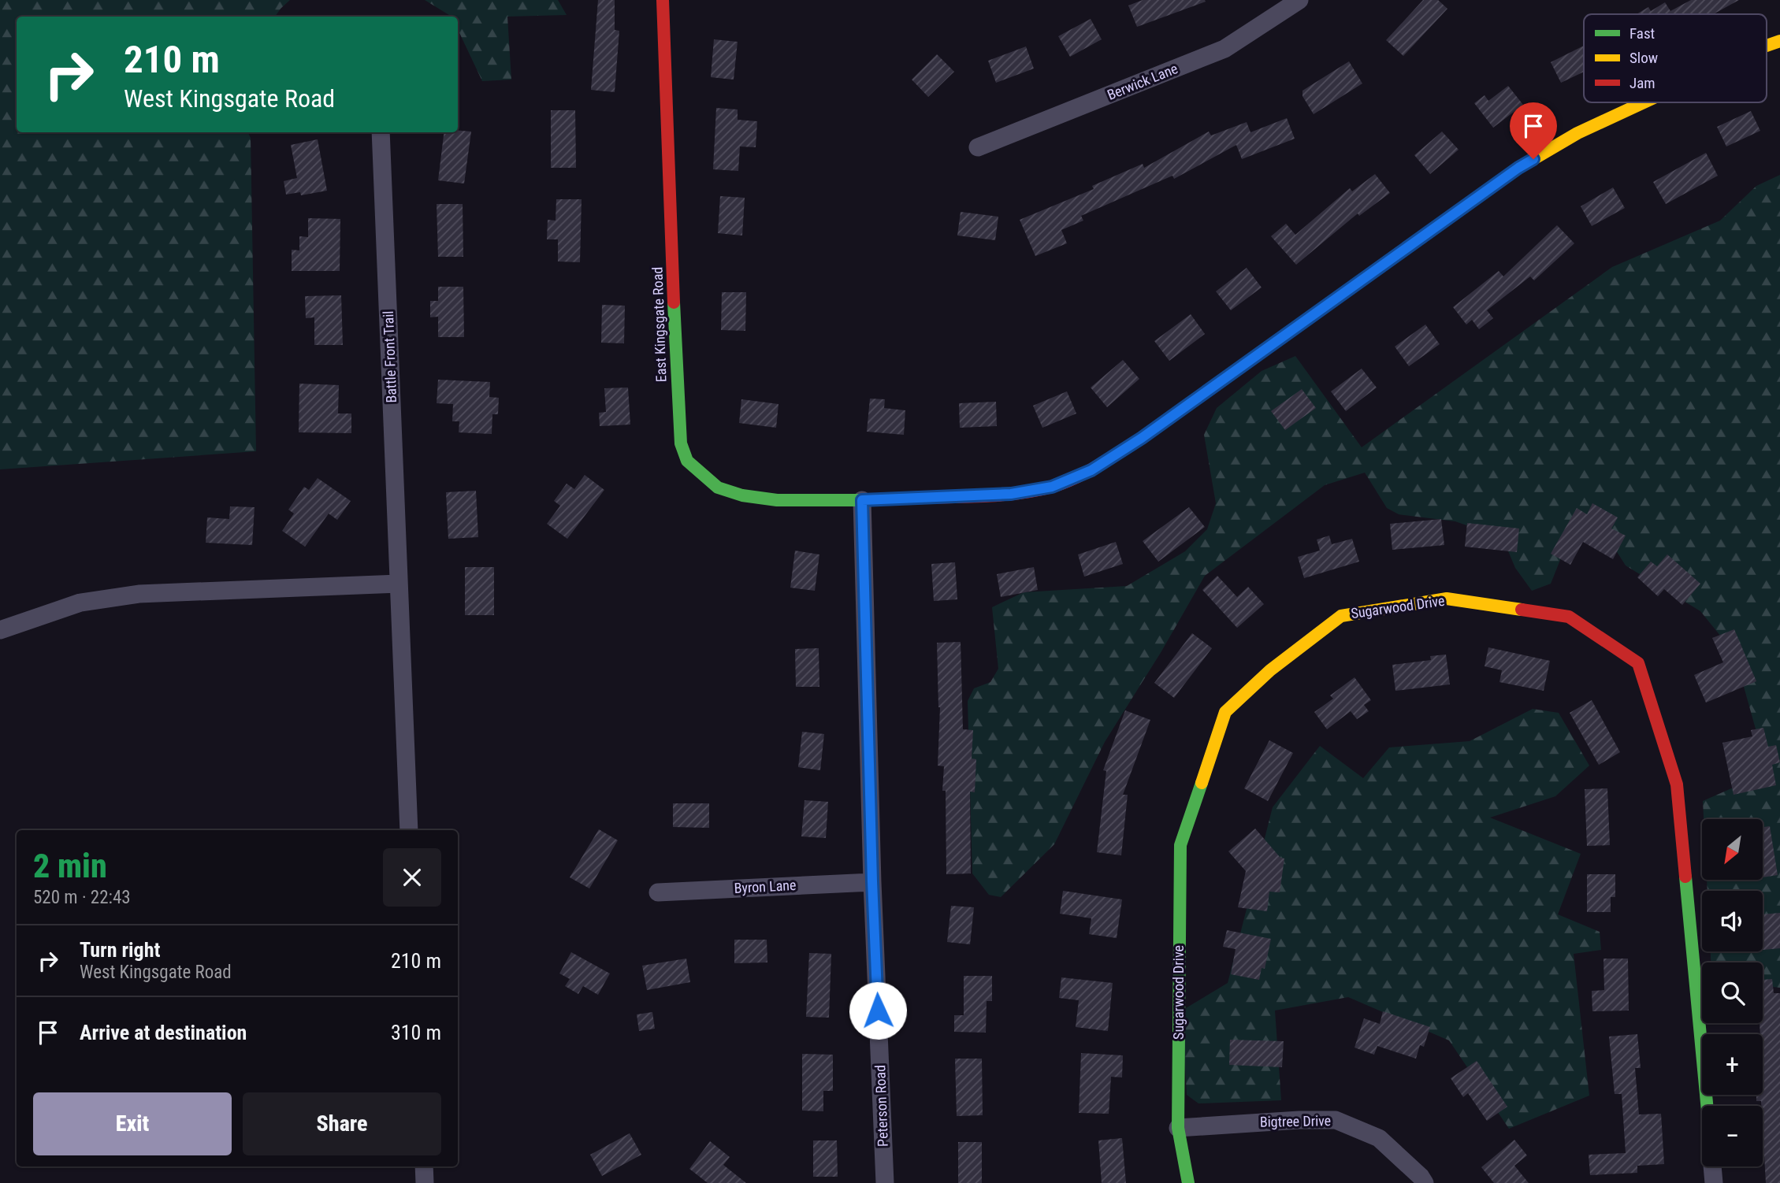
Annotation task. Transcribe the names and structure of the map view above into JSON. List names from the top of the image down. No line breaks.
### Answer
{"streets":{"street":["Berwick Lane","East Kingsgate Road","Battle Front Trail","Sugarwood Drive","Byron Lane","Peterson Road","Bigtree Drive"]},"crossings":[["East Kingsgate Road","Peterson Road"],["Sugarwood Drive","Bigtree Drive"],["Byron Lane","Peterson Road"]],"legend":["Fast","Slow","Jam"],"north":"bottom left","page":{"turn":["210 m","West Kingsgate Road"],"map_buttons":["+","−"],"heading":["2 min","520 m · 22:43"],"list":[{"name":"Turn right","note":"West Kingsgate Road","value":"210 m"},{"name":"Arrive at destination","value":"310 m"}],"buttons":["Exit","Share"]}}
